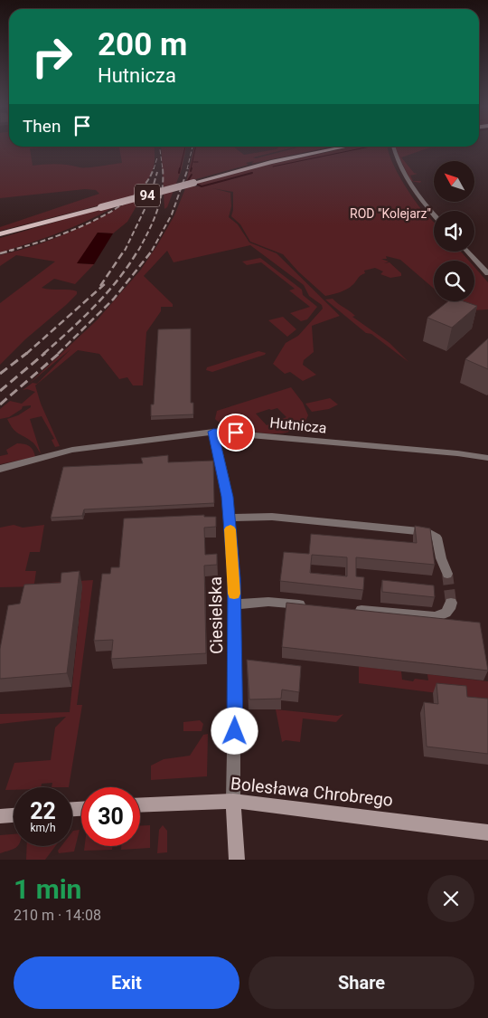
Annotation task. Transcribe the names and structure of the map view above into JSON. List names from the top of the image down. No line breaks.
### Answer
{"streets":{"main road":["94"],"street":["Hutnicza","Ciesielska","Bolesława Chrobrego"]},"crossings":[["Hutnicza","Ciesielska"],["Ciesielska","Bolesława Chrobrego"]],"parks":["ROD \"Kolejarz\""],"north":"top left","page":{"turn":["200 m","Hutnicza"],"then":"Then","speed":"22 km/h","limit":"30","heading":["1 min","210 m · 14:08"],"buttons":["Exit","Share"]}}
